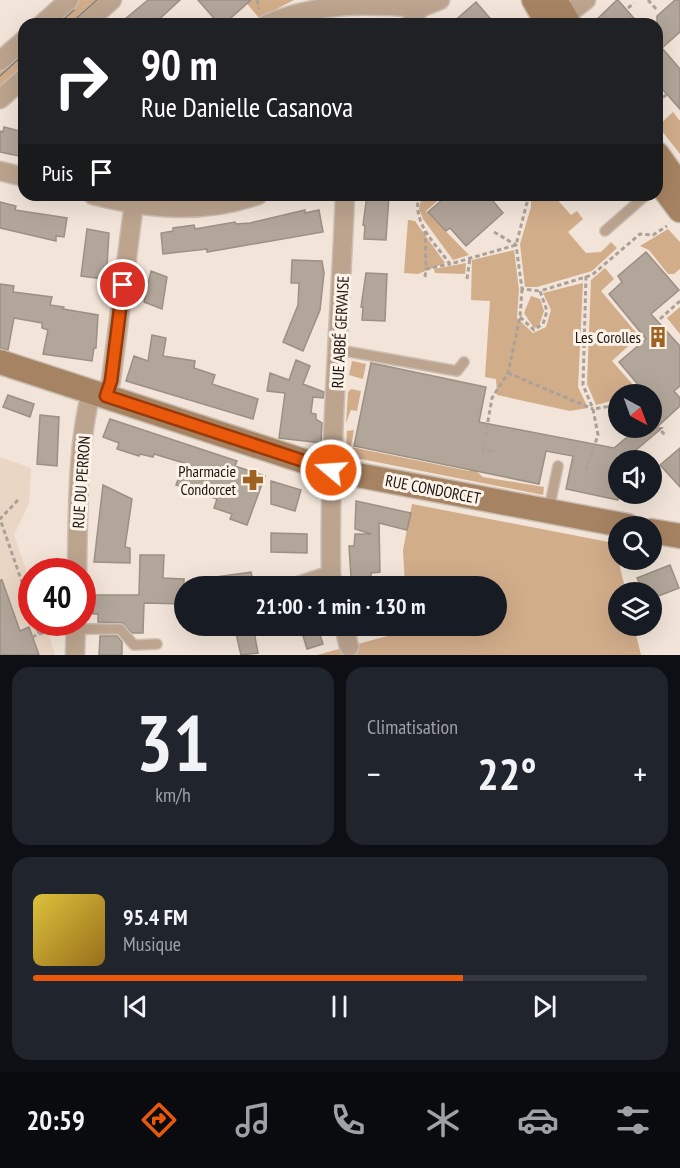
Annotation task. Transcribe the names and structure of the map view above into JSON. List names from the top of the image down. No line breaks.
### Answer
{"streets":{"street":["RUE ABBÉ GERVAISE","RUE DU PERRON","RUE CONDORCET"]},"crossings":[["RUE ABBÉ GERVAISE","RUE CONDORCET"],["RUE DU PERRON","RUE CONDORCET"]],"places":{"building":["Les Corolles"],"pharmacy":["Pharmacie Condorcet"]},"north":"bottom right","page":{"turn":["90 m","Rue Danielle Casanova"],"then":"Puis","limit":"40","trip":"21:00 · 1 min · 130 m","tile":[["31","km/h"],"Climatisation"],"heat":["−","22°","+"],"song":["95.4 FM","Musique"],"tabs":"20:59"}}
